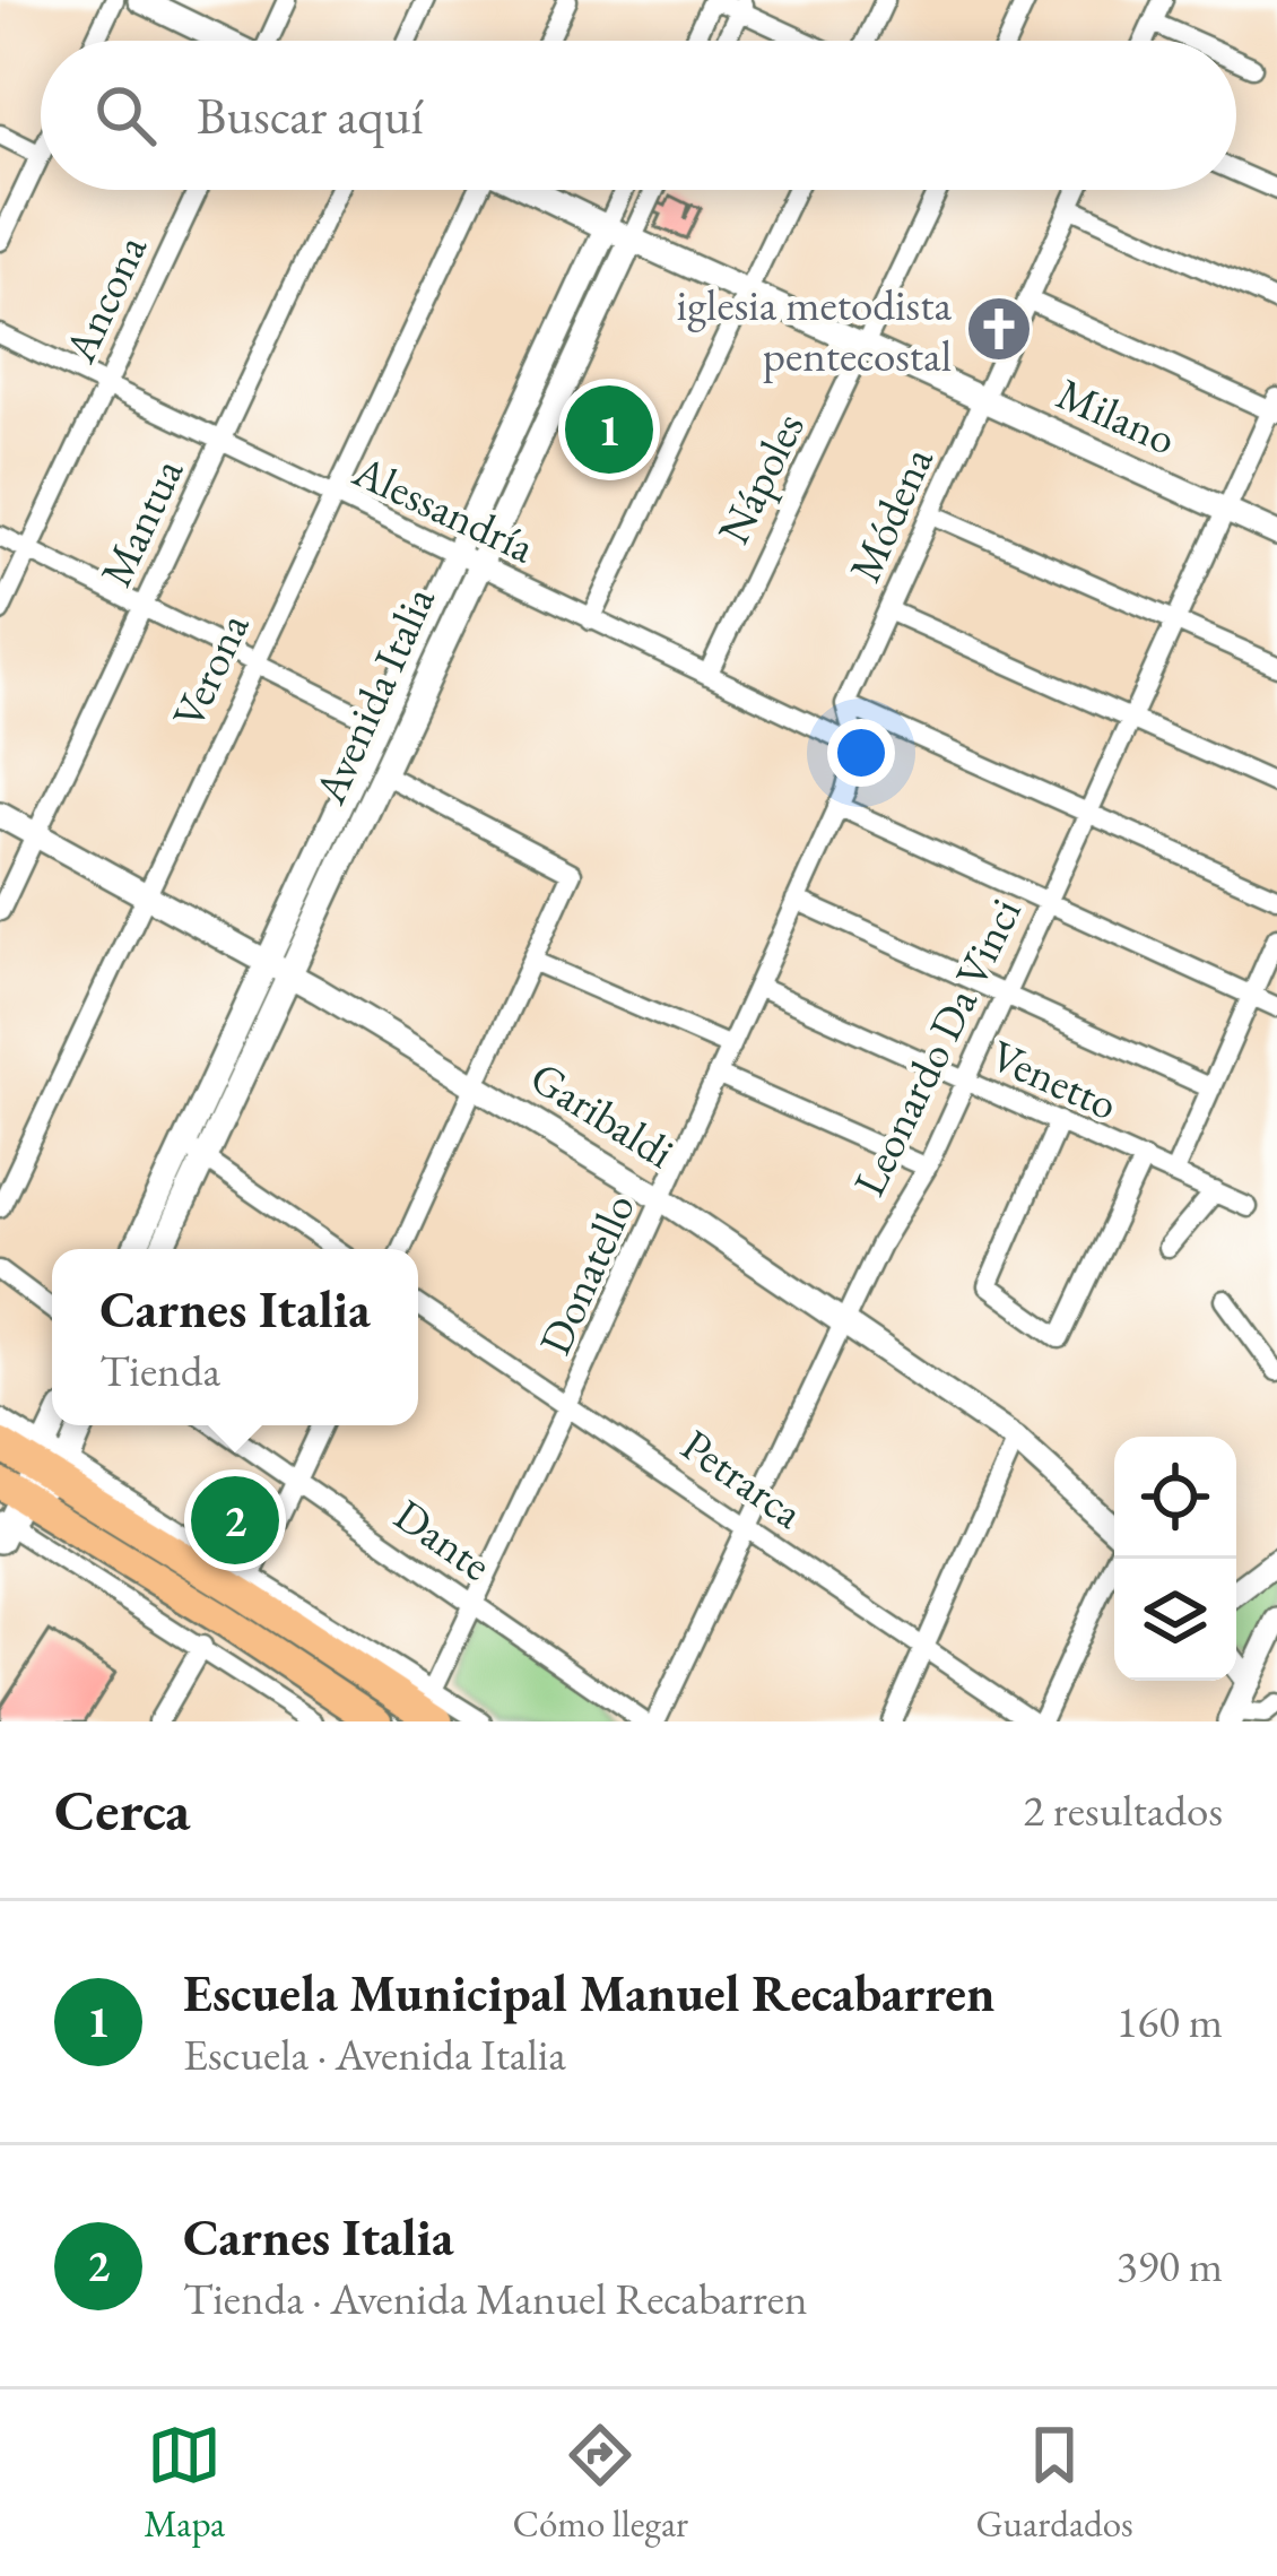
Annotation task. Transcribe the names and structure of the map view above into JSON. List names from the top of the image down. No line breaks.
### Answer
{"streets":{"street":["Ancona","Milano","Nápoles","Alessandría","Módena","Mantua","Verona","Avenida Italia","Leonardo Da Vinci","Venetto","Garibaldi","Donatello","Petrarca","Dante"]},"crossings":[["Ancona","Alessandría"],["Milano","Nápoles"],["Milano","Módena"],["Milano","Avenida Italia"],["Milano","Leonardo Da Vinci"],["Nápoles","Alessandría"],["Alessandría","Mantua"],["Alessandría","Verona"],["Alessandría","Avenida Italia"],["Alessandría","Donatello"],["Mantua","Garibaldi"],["Verona","Garibaldi"],["Avenida Italia","Garibaldi"],["Leonardo Da Vinci","Venetto"],["Leonardo Da Vinci","Garibaldi"],["Leonardo Da Vinci","Petrarca"],["Venetto","Donatello"],["Garibaldi","Donatello"],["Donatello","Petrarca"],["Donatello","Dante"]],"places":{"church":["iglesia metodista pentecostal"]},"page":{"search":"Buscar aquí","pins":["1","2"],"popup":["Carnes Italia","Tienda"],"heading":["Cerca","2 resultados"],"list":[{"mark":"1","name":"Escuela Municipal Manuel Recabarren","note":"Escuela · Avenida Italia","value":"160 m"},{"mark":"2","name":"Carnes Italia","note":"Tienda · Avenida Manuel Recabarren","value":"390 m"}],"nav":["Mapa","Cómo llegar","Guardados"]}}
